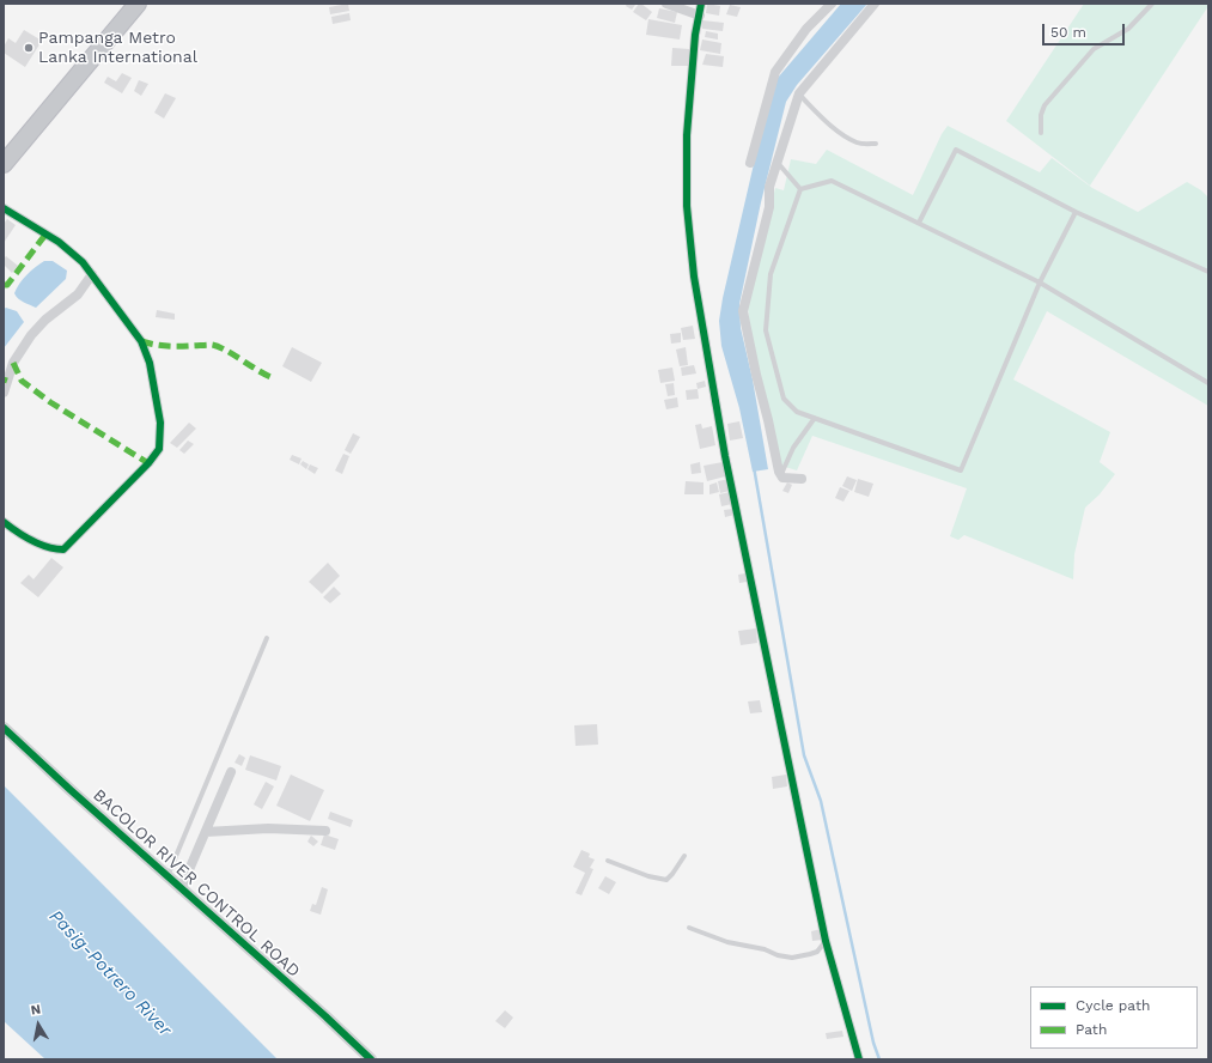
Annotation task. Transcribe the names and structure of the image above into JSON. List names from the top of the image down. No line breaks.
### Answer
{"streets":{"street":["BACOLOR RIVER CONTROL ROAD"]},"water":["Pasig-Potrero River"],"places":["Pampanga Metro Lanka International"],"legend":["Cycle path","Path"],"scale_bar":"50 m","north":"top"}
